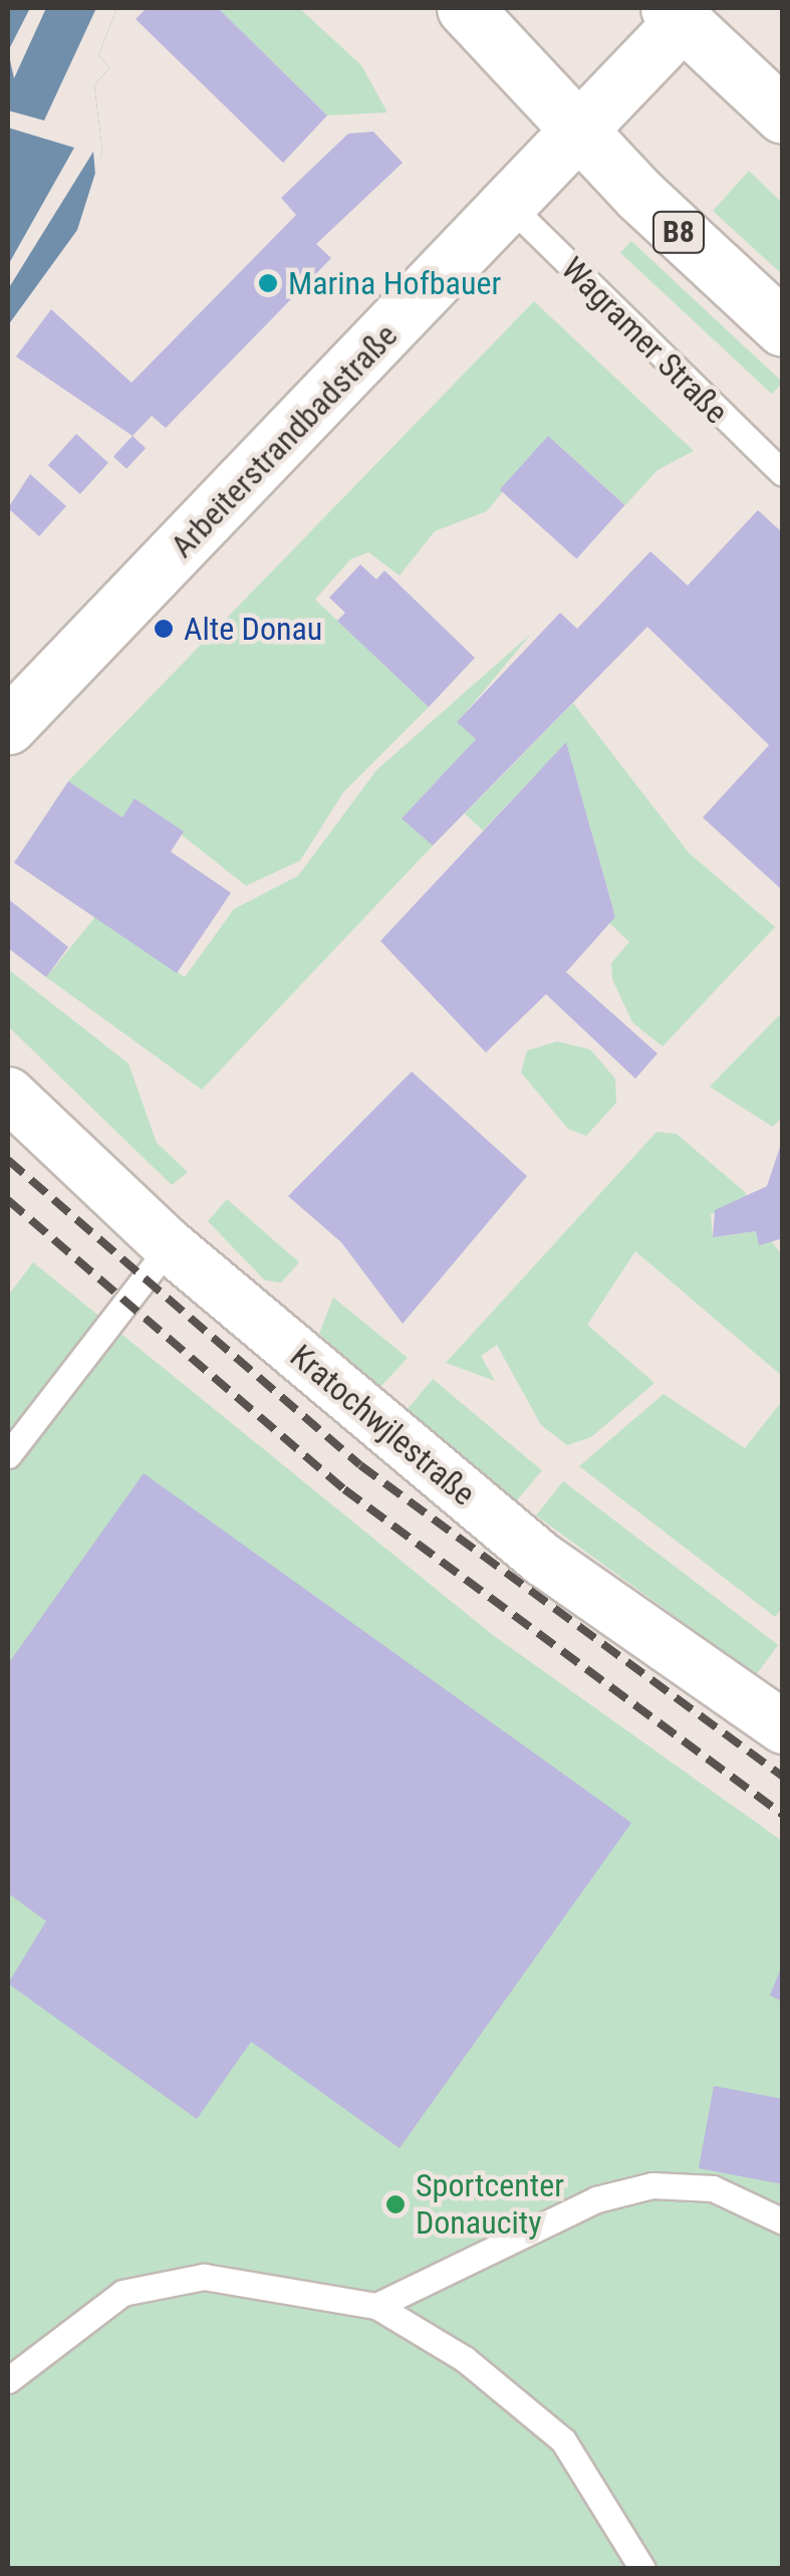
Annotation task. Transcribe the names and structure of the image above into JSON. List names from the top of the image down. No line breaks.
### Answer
{"streets":{"main road":["B8","Arbeiterstrandbadstraße"],"street":["Kratochwjlestraße"],"lane":["Wagramer Straße"]},"crossings":[["B8","Arbeiterstrandbadstraße"],["Wagramer Straße","Arbeiterstrandbadstraße"]],"places":["Marina Hofbauer","Alte Donau","Sportcenter Donaucity"]}
